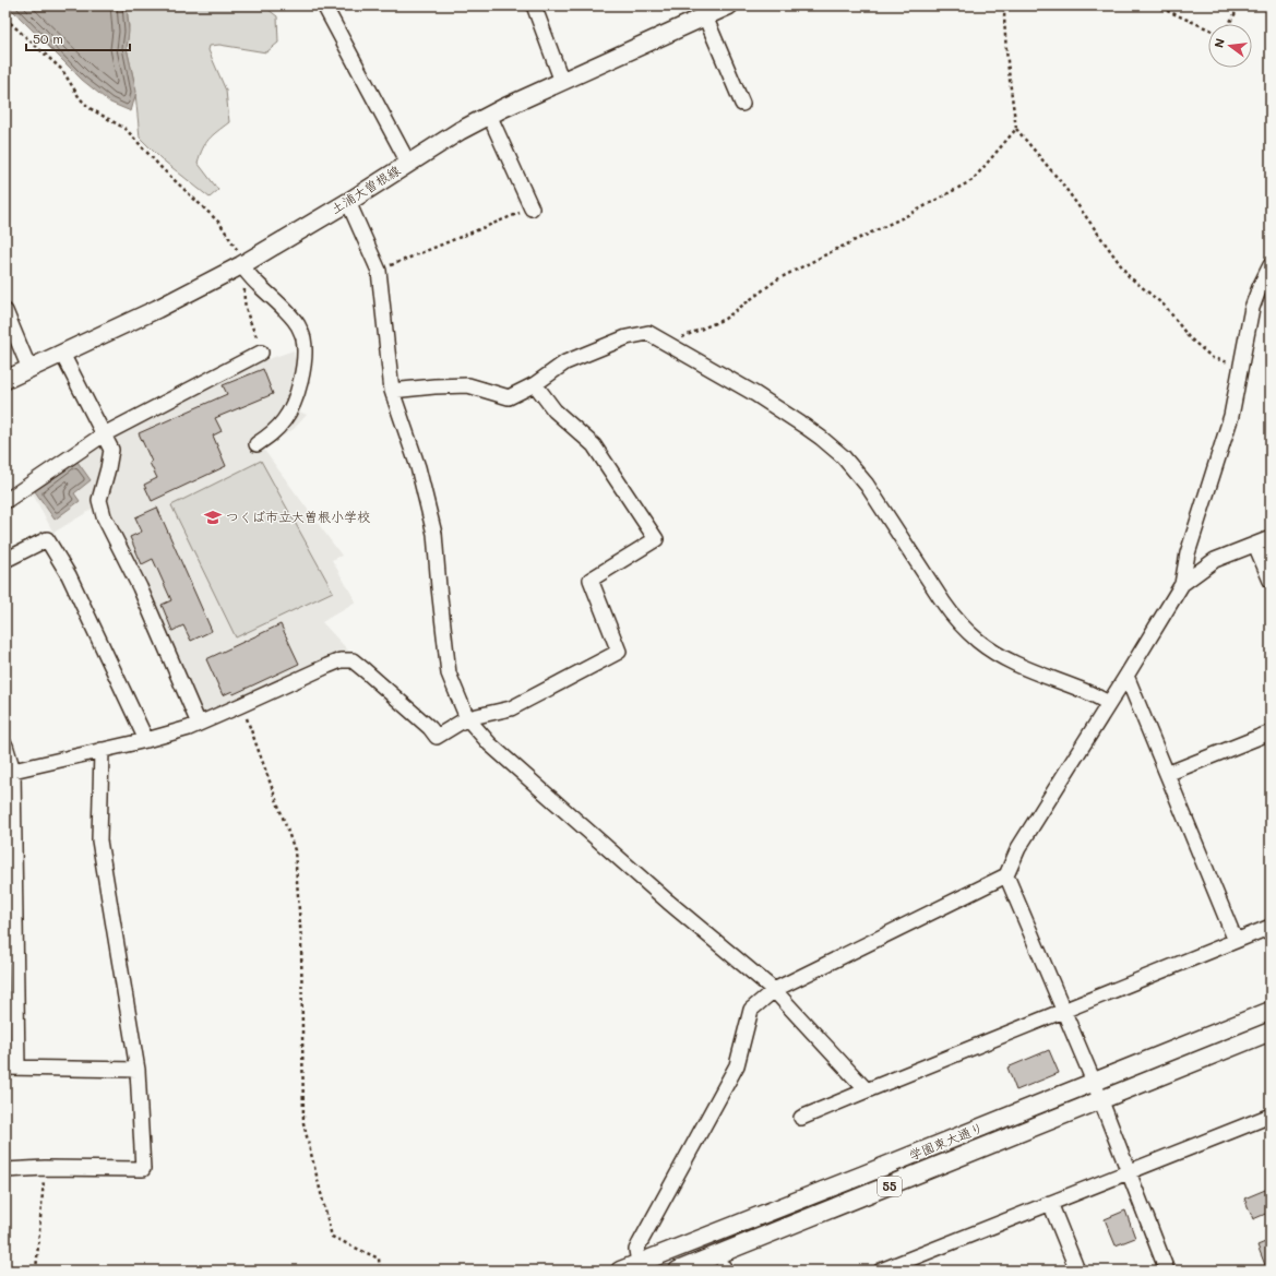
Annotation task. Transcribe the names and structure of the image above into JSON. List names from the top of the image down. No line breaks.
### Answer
{"streets":{"main road":["土浦大曽根線","学園東大通り","55"]},"places":{"school or university":["つくば市立大曽根小学校"]},"scale_bar":"50 m","north":"left"}
